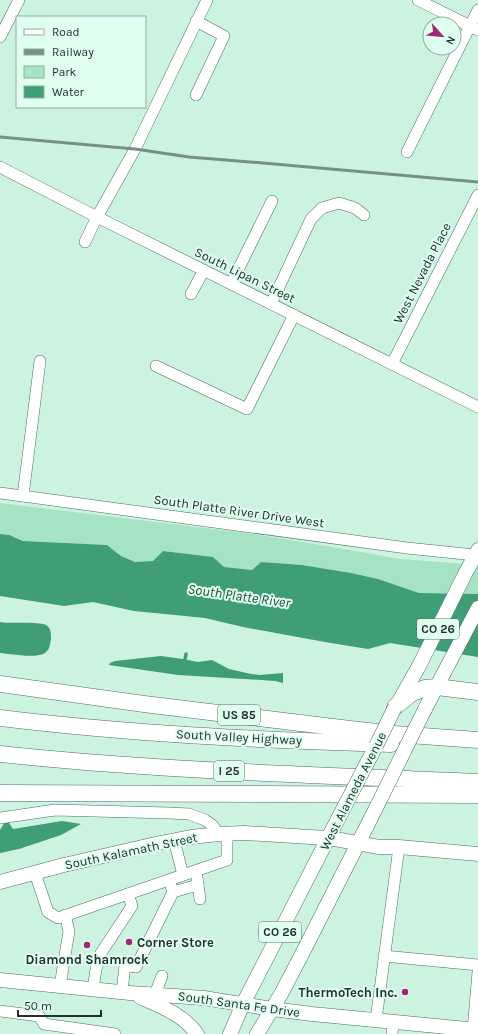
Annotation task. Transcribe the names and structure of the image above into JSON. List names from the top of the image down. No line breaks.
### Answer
{"streets":{"highway":["US 85","South Valley Highway","I 25"],"main road":["CO 26","West Alameda Avenue","South Kalamath Street","South Santa Fe Drive"],"street":["West Nevada Place","South Lipan Street","South Platte River Drive West"]},"crossings":[["West Nevada Place","South Lipan Street"],["South Platte River Drive West","West Alameda Avenue"],["West Alameda Avenue","South Kalamath Street"],["West Alameda Avenue","South Santa Fe Drive"]],"water":["South Platte River"],"places":["Corner Store","Diamond Shamrock","ThermoTech Inc."],"legend":["Road","Railway","Park","Water"],"scale_bar":"50 m","north":"bottom right"}
